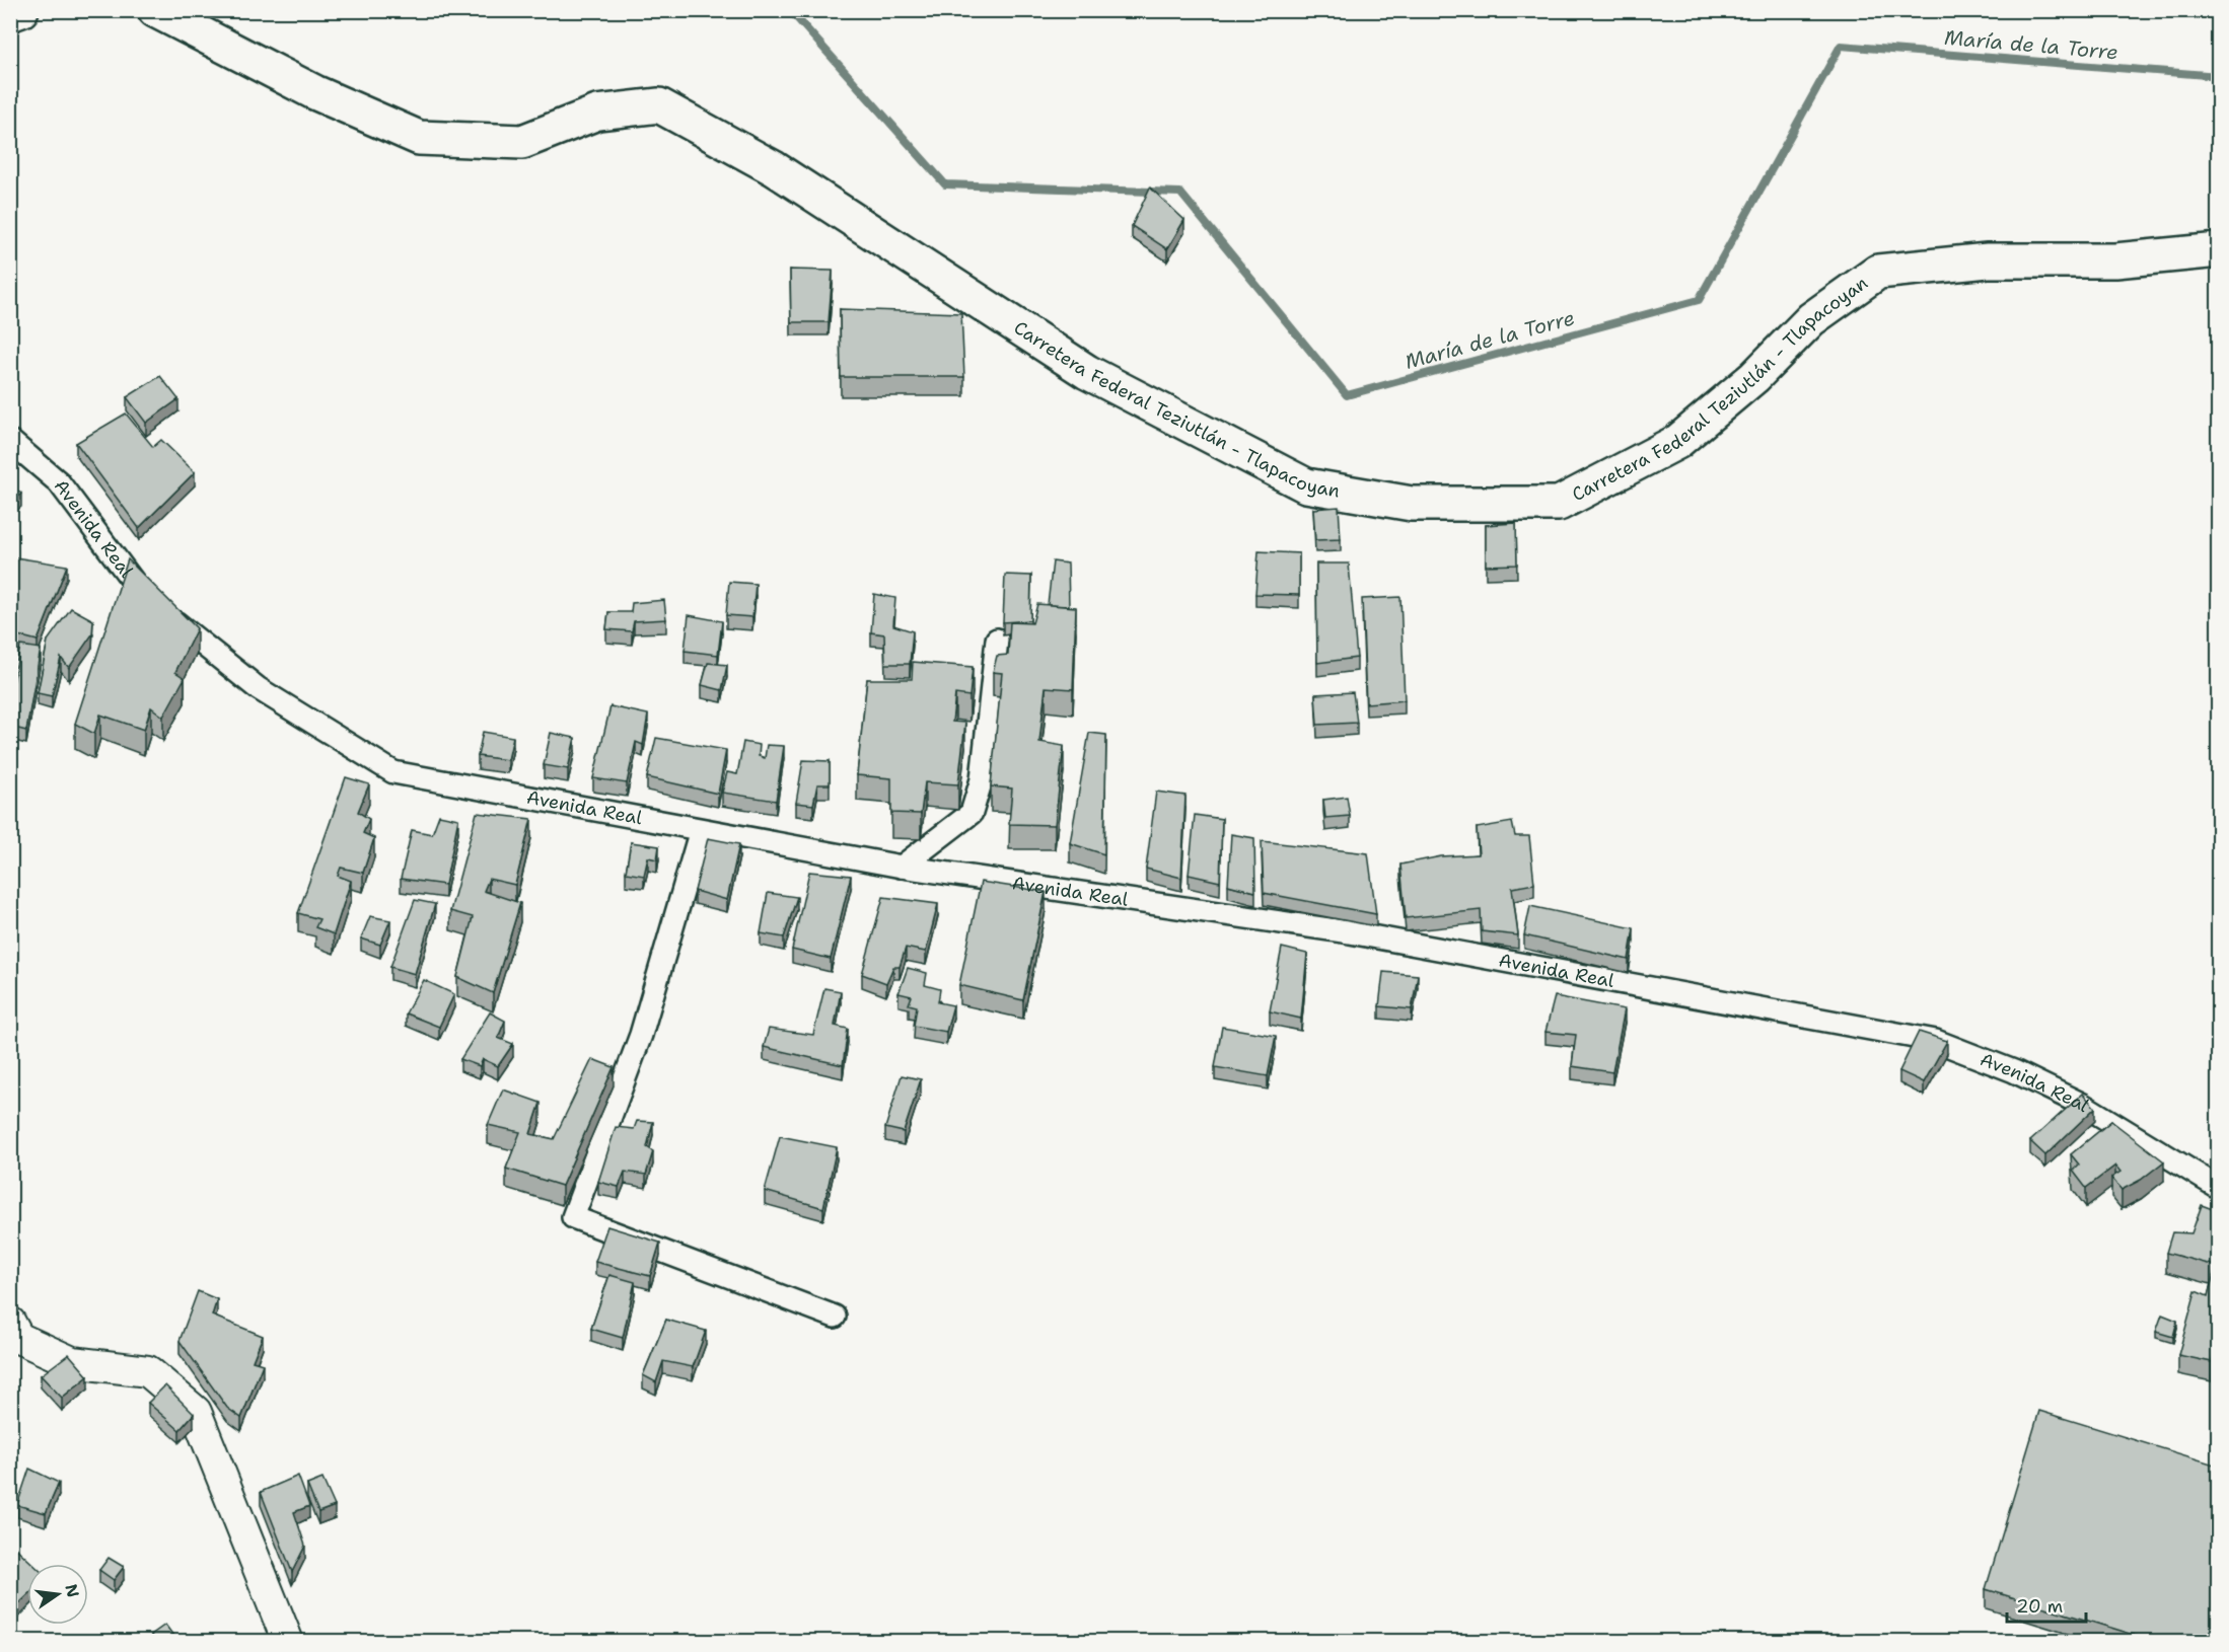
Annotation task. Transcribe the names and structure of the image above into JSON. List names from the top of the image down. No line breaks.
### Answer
{"streets":{"main road":["Carretera Federal Teziutlán - Tlapacoyan"],"street":["Avenida Real"]},"water":["María de la Torre"],"scale_bar":"20 m","north":"right"}
